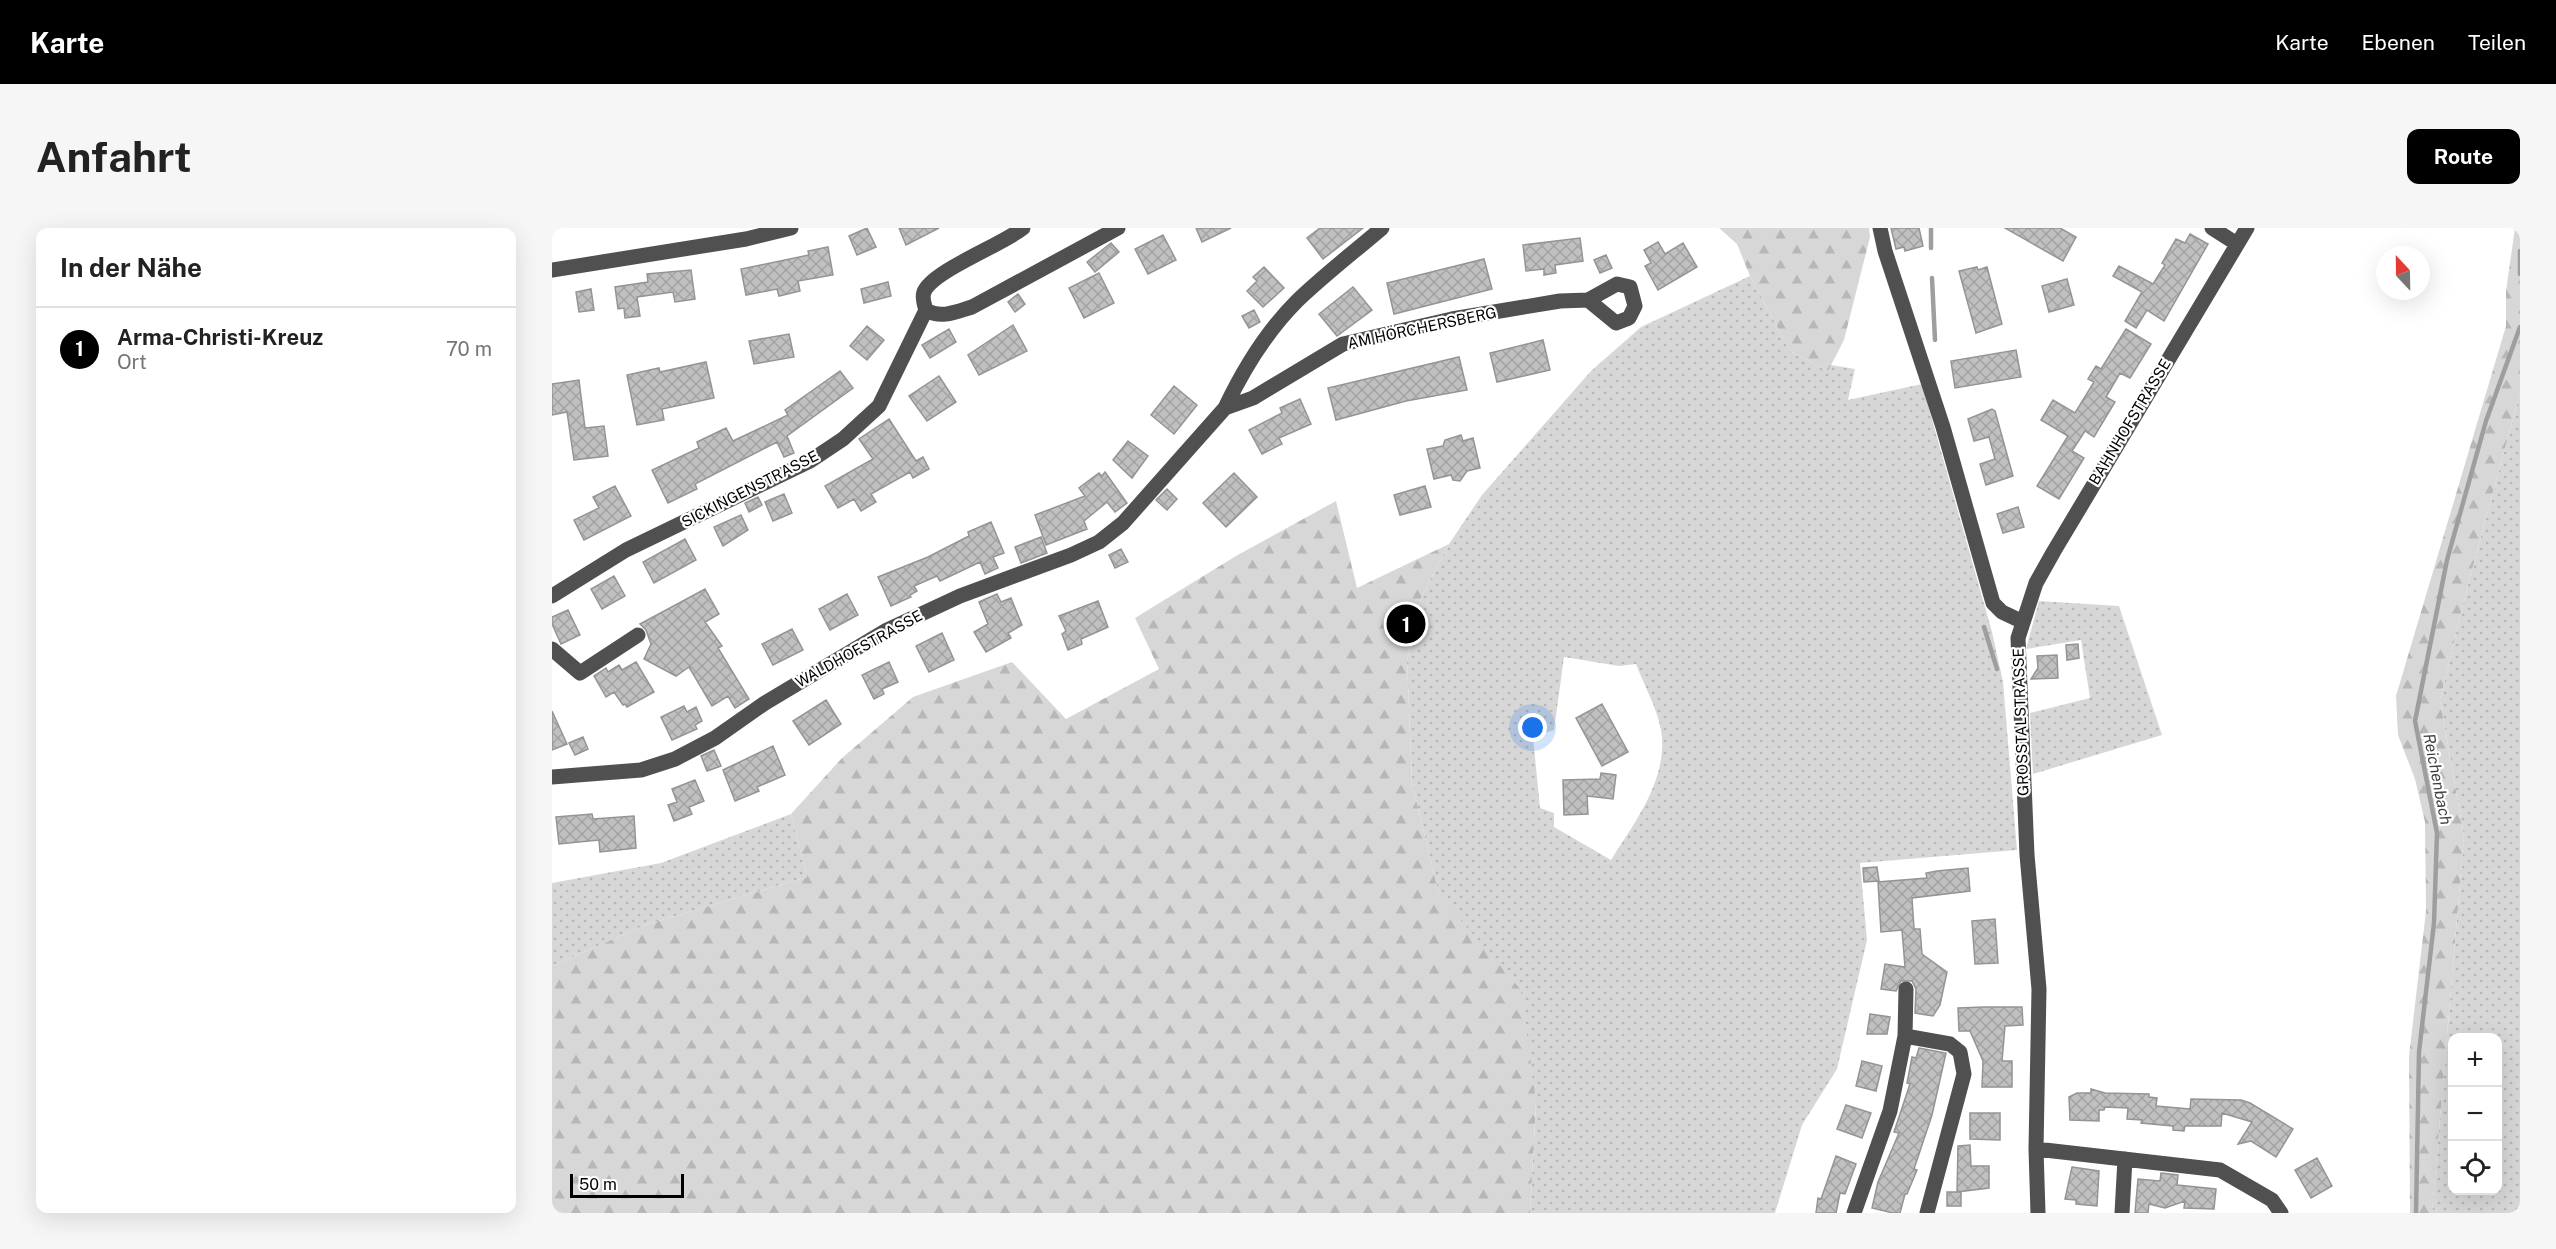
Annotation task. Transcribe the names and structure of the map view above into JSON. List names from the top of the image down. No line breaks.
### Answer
{"streets":{"street":["AM HÖRCHERSBERG","BAHNHOFSTRASSE","SICKINGENSTRASSE","WALDHOFSTRASSE","GROSSTALSTRASSE"]},"crossings":[["AM HÖRCHERSBERG","WALDHOFSTRASSE"],["BAHNHOFSTRASSE","GROSSTALSTRASSE"]],"water":["Reichenbach"],"scale_bar":"50 m","north":"top","page":{"header":"Karte","nav":["Karte","Ebenen","Teilen"],"buttons":"Route","title":"Anfahrt","heading":"In der Nähe","list":[{"mark":"1","name":"Arma-Christi-Kreuz","note":"Ort","value":"70 m"}],"pins":"1","map_buttons":["+","−"],"scale":"50 m"}}
